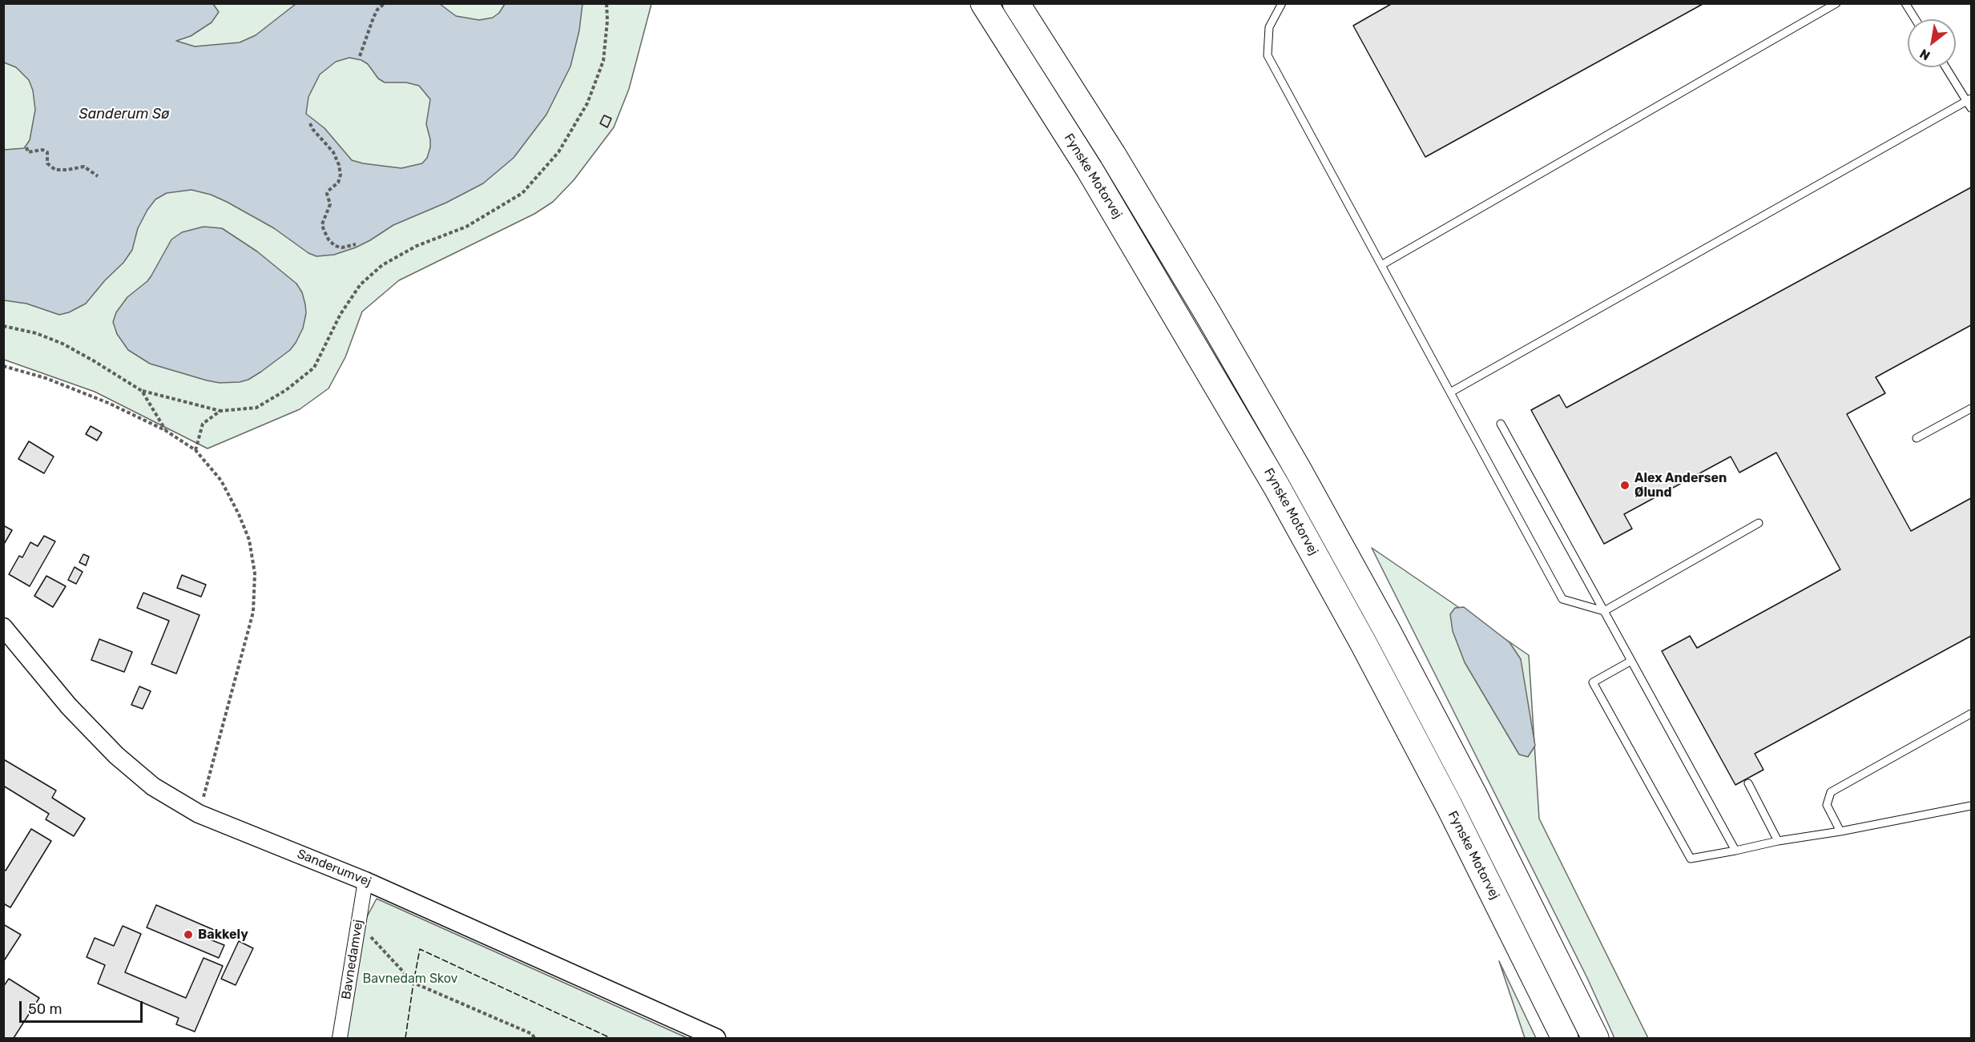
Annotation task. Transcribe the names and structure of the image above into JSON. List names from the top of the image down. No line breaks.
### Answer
{"streets":{"highway":["Fynske Motorvej"],"street":["Sanderumvej","Bavnedamvej"]},"crossings":[["Sanderumvej","Bavnedamvej"]],"water":["Sanderum Sø"],"parks":["Bavnedam Skov"],"places":["Alex Andersen Ølund","Bakkely"],"scale_bar":"50 m","north":"bottom left"}
